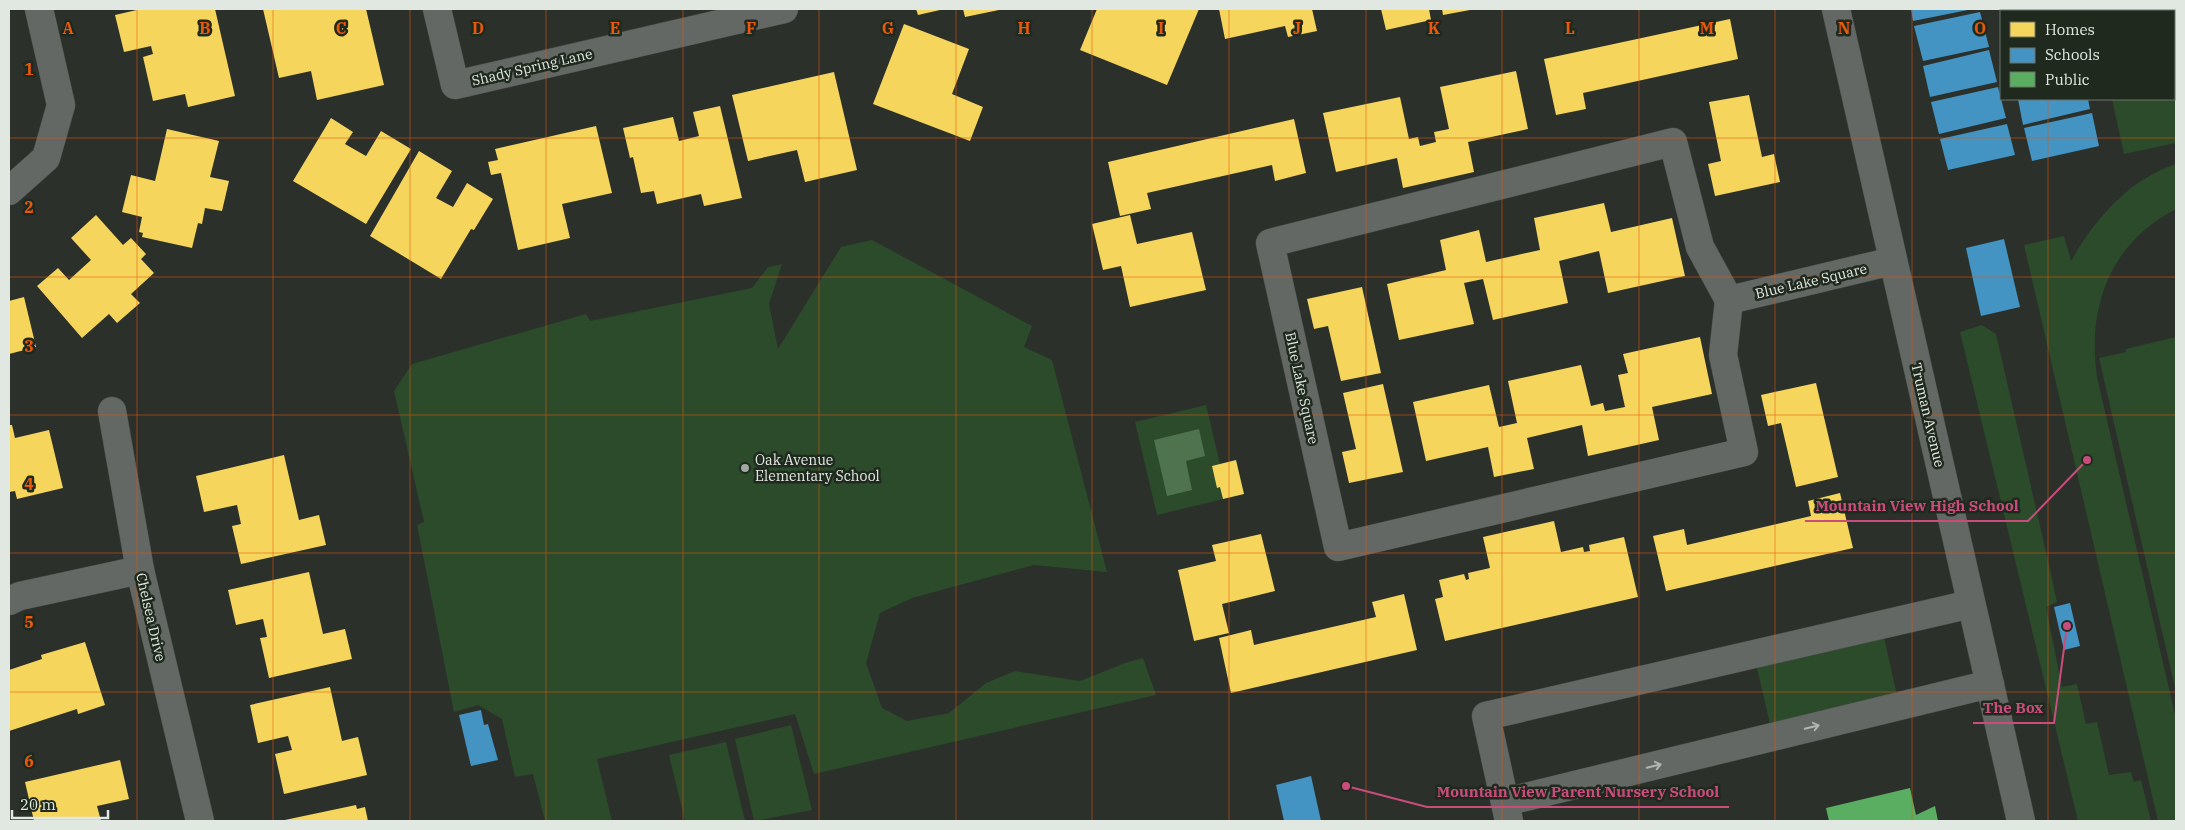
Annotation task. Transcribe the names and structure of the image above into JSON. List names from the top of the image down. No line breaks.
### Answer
{"streets":{"street":["Shady Spring Lane","Blue Lake Square","Truman Avenue","Chelsea Drive"]},"crossings":[["Blue Lake Square","Truman Avenue"]],"places":["Mountain View High School","Oak Avenue Elementary School","The Box","Mountain View Parent Nursery School"],"legend":["Homes","Schools","Public"],"scale_bar":"20 m","grid":{"columns":["A","B","C","D","E","F","G","H","I","J","K","L","M","N","O"],"rows":["1","2","3","4","5","6"]}}
